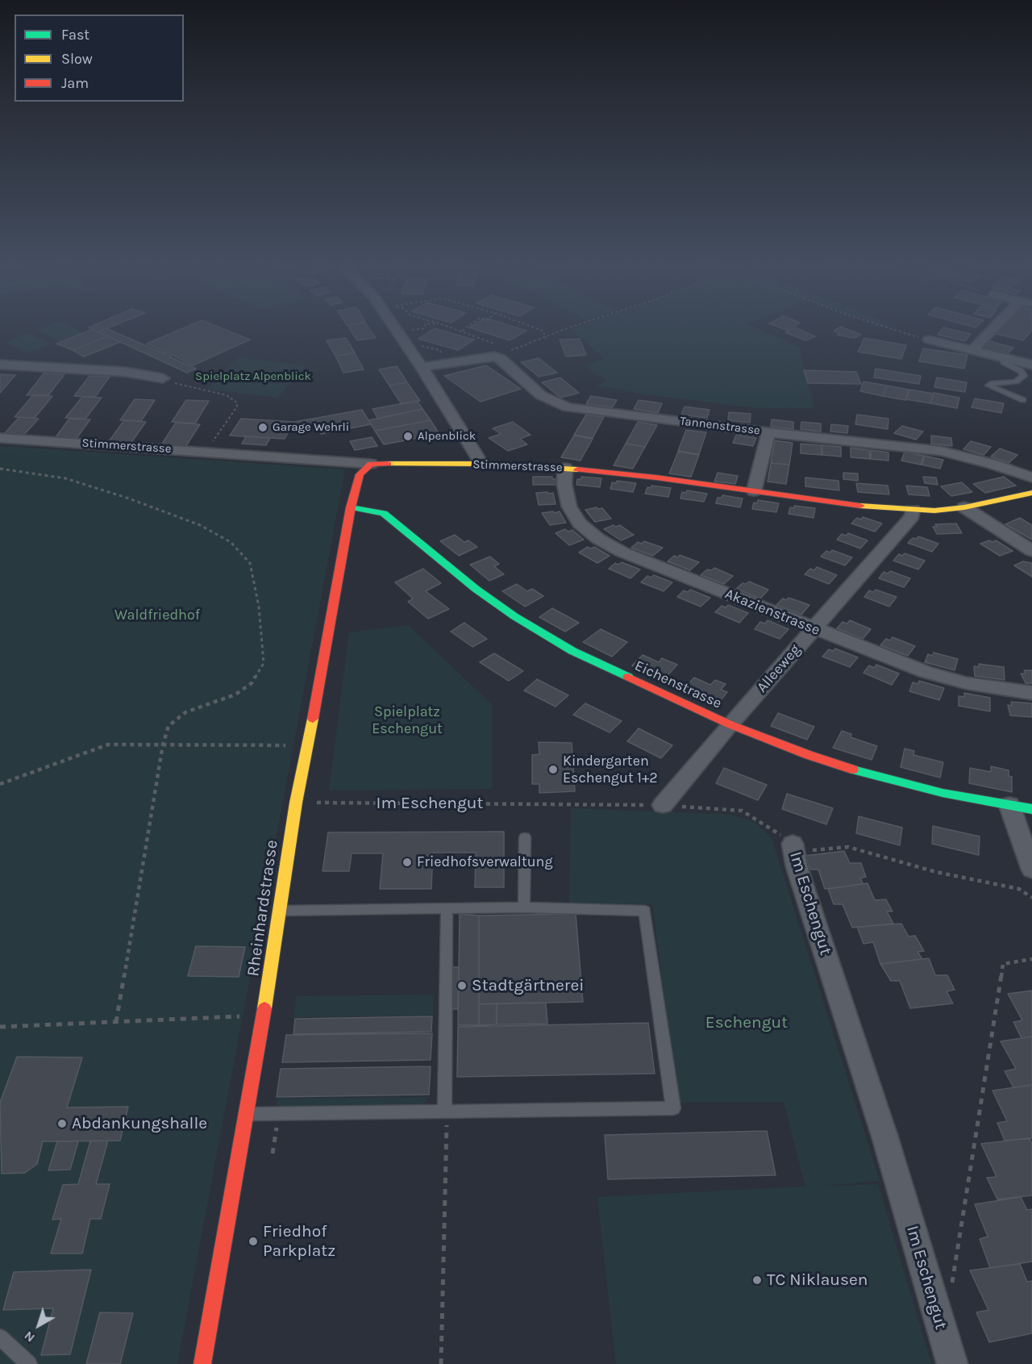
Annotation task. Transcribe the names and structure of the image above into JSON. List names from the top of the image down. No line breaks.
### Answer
{"streets":{"street":["Tannenstrasse","Stimmerstrasse","Akazienstrasse","Alleeweg","Eichenstrasse","Im Eschengut","Rheinhardstrasse"]},"crossings":[["Stimmerstrasse","Akazienstrasse"],["Stimmerstrasse","Alleeweg"],["Stimmerstrasse","Rheinhardstrasse"],["Akazienstrasse","Alleeweg"],["Alleeweg","Eichenstrasse"],["Alleeweg","Im Eschengut"],["Eichenstrasse","Rheinhardstrasse"],["Im Eschengut","Rheinhardstrasse"]],"parks":["Spielplatz Alpenblick","Waldfriedhof","Spielplatz Eschengut","Eschengut"],"places":["Garage Wehrli","Alpenblick","Kindergarten Eschengut 1+2","Friedhofsverwaltung","Stadtgärtnerei","Abdankungshalle","Friedhof Parkplatz","TC Niklausen"],"legend":["Fast","Slow","Jam"],"north":"bottom left"}
